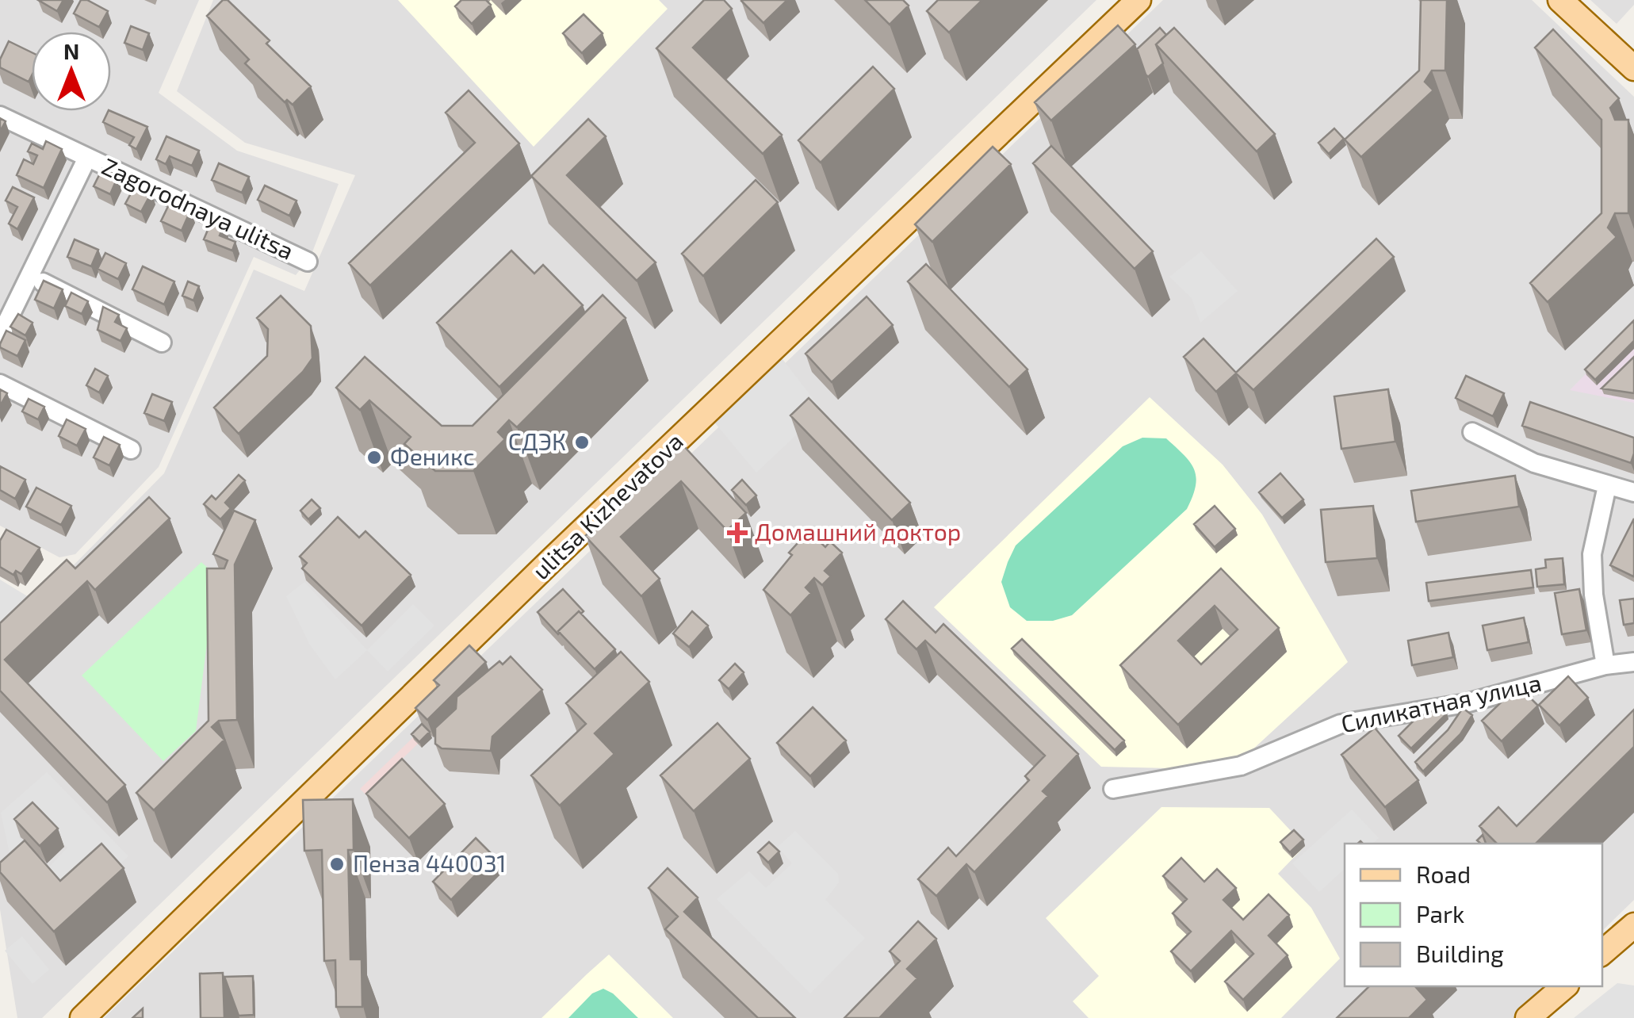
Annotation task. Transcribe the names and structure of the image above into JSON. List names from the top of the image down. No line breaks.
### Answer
{"streets":{"main road":["ulitsa Kizhevatova"],"street":["Zagorodnaya ulitsa","Силикатная улица"]},"places":{"other":["СДЭК","Феникс","Пенза 440031"],"health":["Домашний доктор"]},"legend":["Road","Park","Building"],"north":"top"}
